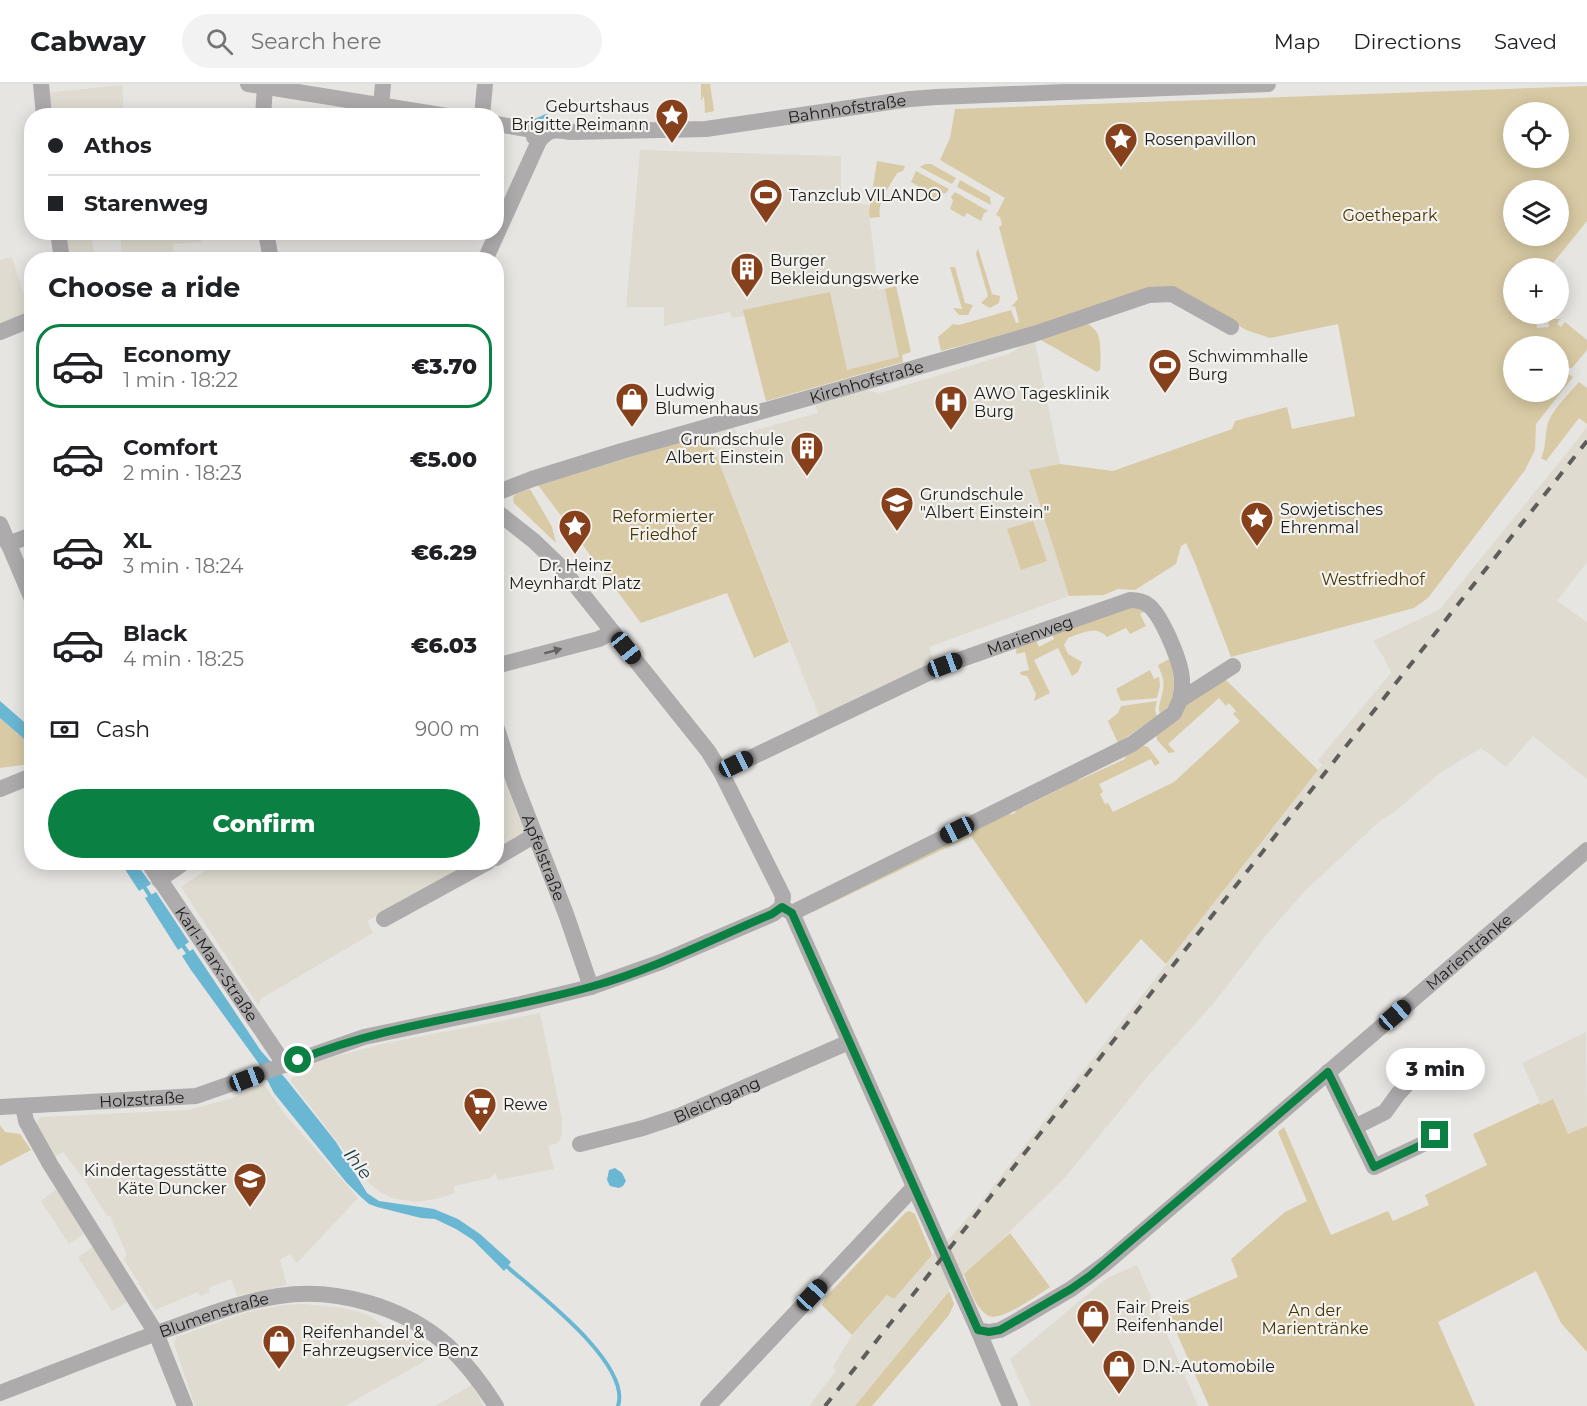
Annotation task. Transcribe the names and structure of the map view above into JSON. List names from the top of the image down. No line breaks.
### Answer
{"streets":{"street":["Bahnhofstraße","Kirchhofstraße","Marienweg","Apfelstraße","Marientränke","Karl-Marx-Straße","Holzstraße","Bleichgang","Blumenstraße"]},"crossings":[["Apfelstraße","Holzstraße"],["Karl-Marx-Straße","Holzstraße"],["Holzstraße","Blumenstraße"]],"water":["Ihle"],"parks":["Goethepark","Reformierter Friedhof","Westfriedhof","An der Marientränke"],"places":{"place":["Geburtshaus Brigitte Reimann","Rosenpavillon","Sowjetisches Ehrenmal","Dr. Heinz Meynhardt Platz"],"sports":["Tanzclub VILANDO","Schwimmhalle Burg"],"building":["Burger Bekleidungswerke","Grundschule Albert Einstein"],"shop":["Ludwig Blumenhaus","Fair Preis Reifenhandel","Reifenhandel & Fahrzeugservice Benz","D.N.-Automobile"],"hospital":["AWO Tagesklinik Burg"],"school or university":["Grundschule \"Albert Einstein\"","Kindertagesstätte Käte Duncker"],"supermarket":["Rewe"]},"page":{"header":"Cabway","search":"Search here","nav":["Map","Directions","Saved"],"map_buttons":["+","−"],"banner":["Athos","Starenweg"],"heading":"Choose a ride","list":[{"name":"Economy","note":"1 min · 18:22","value":"€3.70"},{"name":"Comfort","note":"2 min · 18:23","value":"€5.00"},{"name":"XL","note":"3 min · 18:24","value":"€6.29"},{"name":"Black","note":"4 min · 18:25","value":"€6.03"}],"pay":["Cash","900 m"],"buttons":"Confirm","bubble":"3 min"}}
